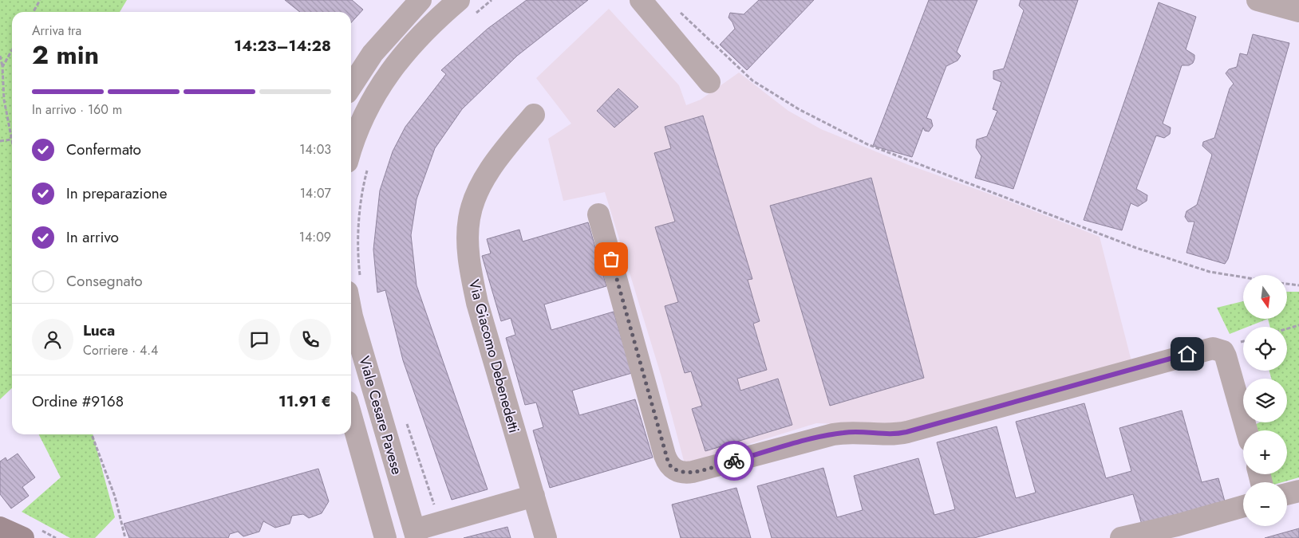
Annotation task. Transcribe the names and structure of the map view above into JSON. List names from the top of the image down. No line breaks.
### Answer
{"streets":{"street":["Via Giacomo Debenedetti","Viale Cesare Pavese"]},"north":"bottom","page":{"heading":["2 min","Arriva tra","14:23–14:28"],"panel":["Luca","Corriere · 4.4","Ordine #9168","11.91 €"],"bar":"In arrivo · 160 m","list":[["Confermato","14:03"],["In preparazione","14:07"],["In arrivo","14:09"],"Consegnato"],"map_buttons":["+","−"]}}
